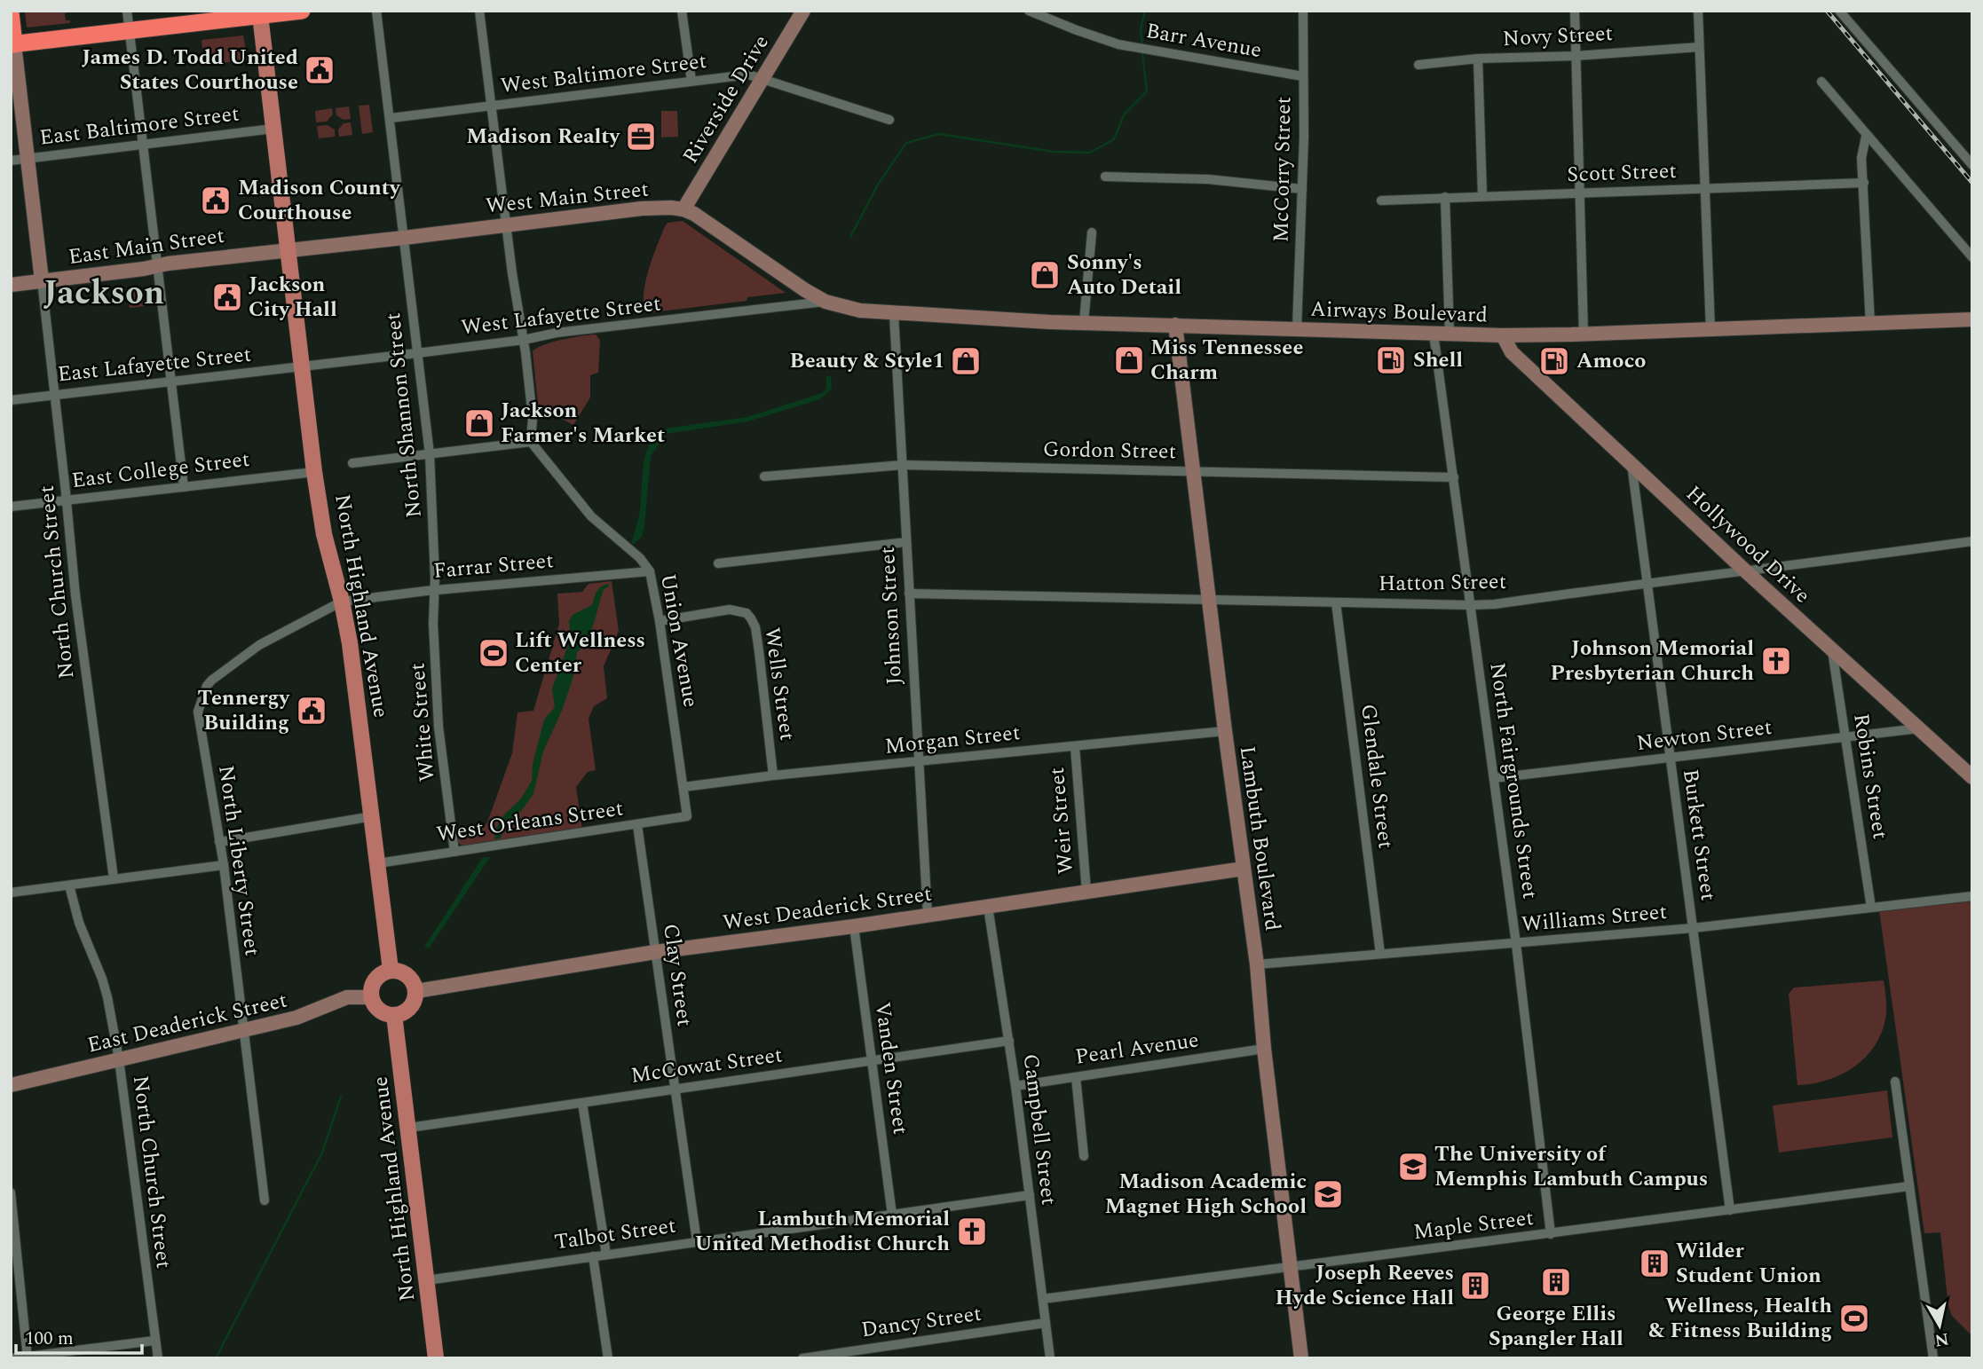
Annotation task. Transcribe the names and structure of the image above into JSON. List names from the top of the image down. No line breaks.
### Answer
{"streets":{"main road":["North Highland Avenue"],"street":["Novy Street","Barr Avenue","West Baltimore Street","Riverside Drive","East Baltimore Street","McCorry Street","Scott Street","West Main Street","East Main Street","Airways Boulevard","West Lafayette Street","East Lafayette Street","North Shannon Street","Gordon Street","East College Street","Hollywood Drive","Farrar Street","North Church Street","Hatton Street","Johnson Street","Union Avenue","Wells Street","White Street","Newton Street","Morgan Street","Glendale Street","Robins Street","North Fairgrounds Street","Weir Street","West Orleans Street","Burkett Street","Lambuth Boulevard","North Liberty Street","West Deaderick Street","Williams Street","Clay Street","East Deaderick Street","Pearl Avenue","McCowat Street","Vanden Street","Campbell Street","Maple Street","Talbot Street","Dancy Street"]},"crossings":[["Barr Avenue","McCorry Street"],["West Baltimore Street","Riverside Drive"],["West Baltimore Street","North Shannon Street"],["Riverside Drive","West Main Street"],["East Baltimore Street","North Highland Avenue"],["McCorry Street","Airways Boulevard"],["West Main Street","East Main Street"],["West Main Street","Airways Boulevard"],["West Main Street","West Lafayette Street"],["West Main Street","North Shannon Street"],["West Main Street","North Highland Avenue"],["East Main Street","North Church Street"],["East Main Street","North Highland Avenue"],["Airways Boulevard","West Lafayette Street"],["Airways Boulevard","Hollywood Drive"],["Airways Boulevard","Johnson Street"],["Airways Boulevard","North Fairgrounds Street"],["Airways Boulevard","Lambuth Boulevard"],["West Lafayette Street","East Lafayette Street"],["West Lafayette Street","North Shannon Street"],["West Lafayette Street","North Highland Avenue"],["East Lafayette Street","North Church Street"],["East Lafayette Street","North Highland Avenue"],["North Shannon Street","Farrar Street"],["North Shannon Street","White Street"],["Gordon Street","Johnson Street"],["Gordon Street","North Fairgrounds Street"],["Gordon Street","Lambuth Boulevard"],["East College Street","North Church Street"],["East College Street","North Highland Avenue"],["Hollywood Drive","Hatton Street"],["Hollywood Drive","Newton Street"],["Hollywood Drive","Robins Street"],["Hollywood Drive","Burkett Street"],["Farrar Street","North Highland Avenue"],["Farrar Street","Union Avenue"],["Farrar Street","White Street"],["Farrar Street","North Liberty Street"],["North Church Street","East Deaderick Street"],["Hatton Street","Johnson Street"],["Hatton Street","Glendale Street"],["Hatton Street","North Fairgrounds Street"],["Hatton Street","Burkett Street"],["Hatton Street","Lambuth Boulevard"],["North Highland Avenue","West Orleans Street"],["North Highland Avenue","North Liberty Street"],["North Highland Avenue","West Deaderick Street"],["North Highland Avenue","East Deaderick Street"],["North Highland Avenue","McCowat Street"],["North Highland Avenue","Talbot Street"],["Johnson Street","Morgan Street"],["Johnson Street","West Deaderick Street"],["Union Avenue","Wells Street"],["Union Avenue","Morgan Street"],["Union Avenue","West Orleans Street"],["Wells Street","Morgan Street"],["White Street","West Orleans Street"],["Newton Street","Robins Street"],["Newton Street","North Fairgrounds Street"],["Newton Street","Burkett Street"],["Morgan Street","Weir Street"],["Morgan Street","Lambuth Boulevard"],["Glendale Street","Williams Street"],["Robins Street","Williams Street"],["North Fairgrounds Street","Williams Street"],["North Fairgrounds Street","Maple Street"],["Weir Street","West Deaderick Street"],["West Orleans Street","Clay Street"],["Burkett Street","Williams Street"],["Burkett Street","Maple Street"],["Lambuth Boulevard","West Deaderick Street"],["Lambuth Boulevard","Williams Street"],["Lambuth Boulevard","Pearl Avenue"],["Lambuth Boulevard","Maple Street"],["North Liberty Street","East Deaderick Street"],["West Deaderick Street","Clay Street"],["West Deaderick Street","East Deaderick Street"],["West Deaderick Street","Vanden Street"],["West Deaderick Street","Campbell Street"],["Clay Street","McCowat Street"],["Clay Street","Talbot Street"],["Pearl Avenue","Campbell Street"],["McCowat Street","Vanden Street"],["McCowat Street","Campbell Street"],["Vanden Street","Talbot Street"],["Campbell Street","Maple Street"],["Campbell Street","Talbot Street"],["Campbell Street","Dancy Street"]],"districts":["Jackson"],"places":{"public building":["James D. Todd United States Courthouse","Madison County Courthouse","Jackson City Hall","Tennergy Building"],"office":["Madison Realty"],"shop":["Sonny's Auto Detail","Miss Tennessee Charm","Beauty & Style1","Jackson Farmer's Market"],"fuel station":["Shell","Amoco"],"sports":["Lift Wellness Center","Wellness, Health & Fitness Building"],"church":["Johnson Memorial Presbyterian Church","Lambuth Memorial United Methodist Church"],"school or university":["The University of Memphis Lambuth Campus","Madison Academic Magnet High School"],"building":["Wilder Student Union","George Ellis Spangler Hall","Joseph Reeves Hyde Science Hall"]},"scale_bar":"100 m","north":"bottom"}
